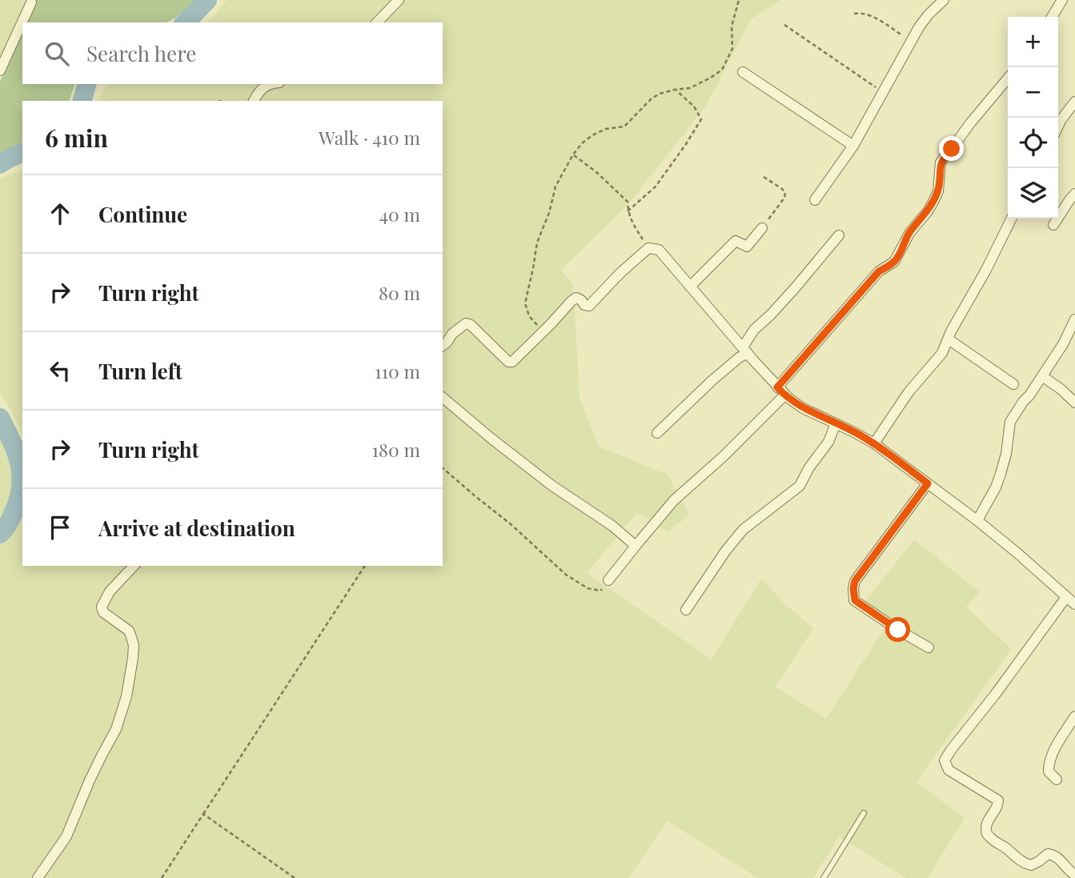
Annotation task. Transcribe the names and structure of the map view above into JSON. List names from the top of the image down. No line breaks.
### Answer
{"page":{"map_buttons":["+","−"],"search":"Search here","heading":["6 min","Walk · 410 m"],"list":[["Continue","40 m"],["Turn right","80 m"],["Turn left","110 m"],["Turn right","180 m"],"Arrive at destination"]}}
